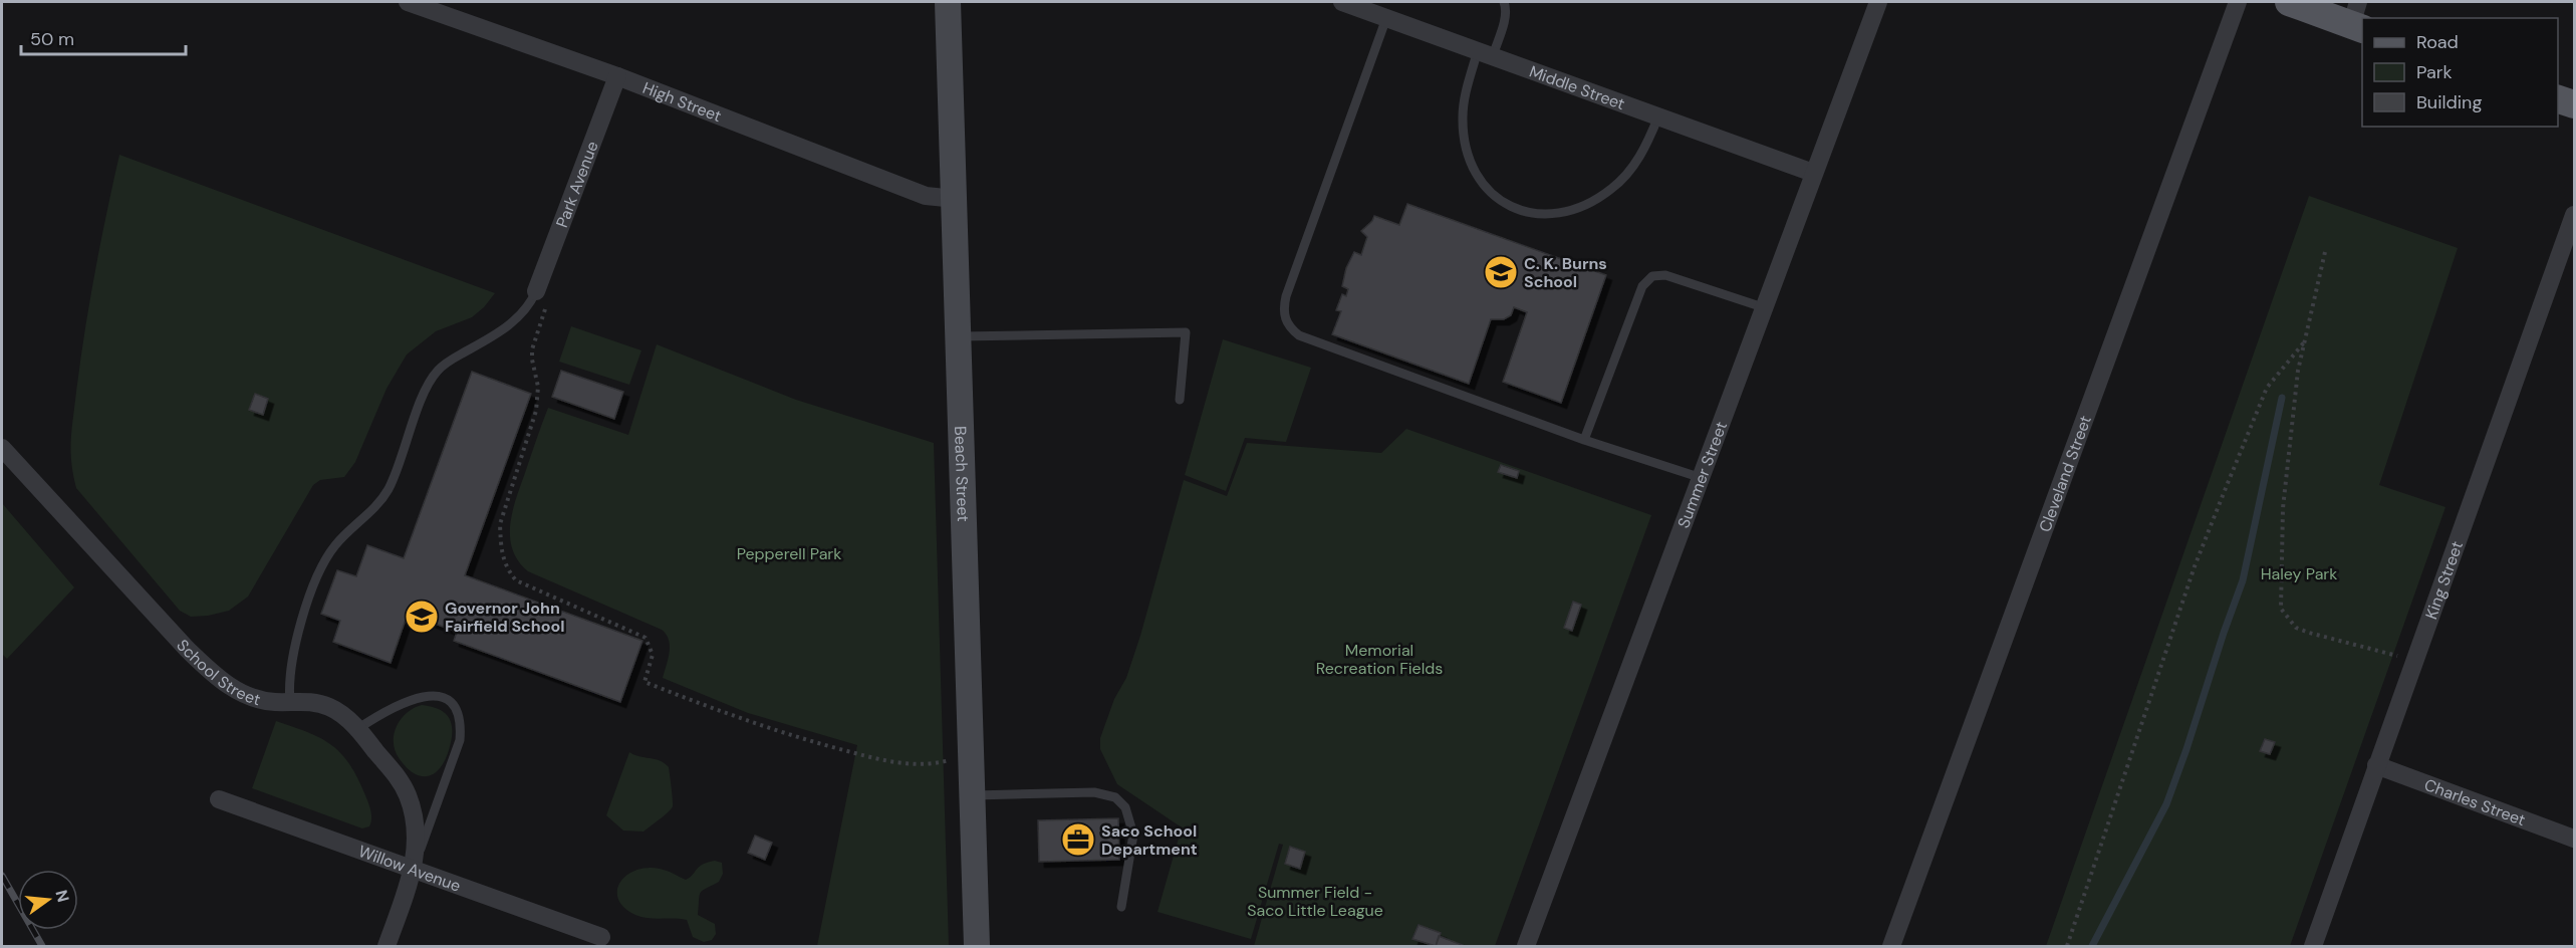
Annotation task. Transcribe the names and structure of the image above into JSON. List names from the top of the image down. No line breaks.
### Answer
{"streets":{"main road":["Beach Street"],"street":["Middle Street","High Street","Park Avenue","Summer Street","Cleveland Street","King Street","School Street","Charles Street","Willow Avenue"]},"crossings":[["Middle Street","Summer Street"],["High Street","Park Avenue"],["High Street","Beach Street"],["King Street","Charles Street"],["School Street","Willow Avenue"]],"parks":["Pepperell Park","Haley Park","Memorial Recreation Fields","Summer Field - Saco Little League"],"places":{"school or university":["C. K. Burns School","Governor John Fairfield School"],"office":["Saco School Department"]},"legend":["Road","Park","Building"],"scale_bar":"50 m","north":"right"}
